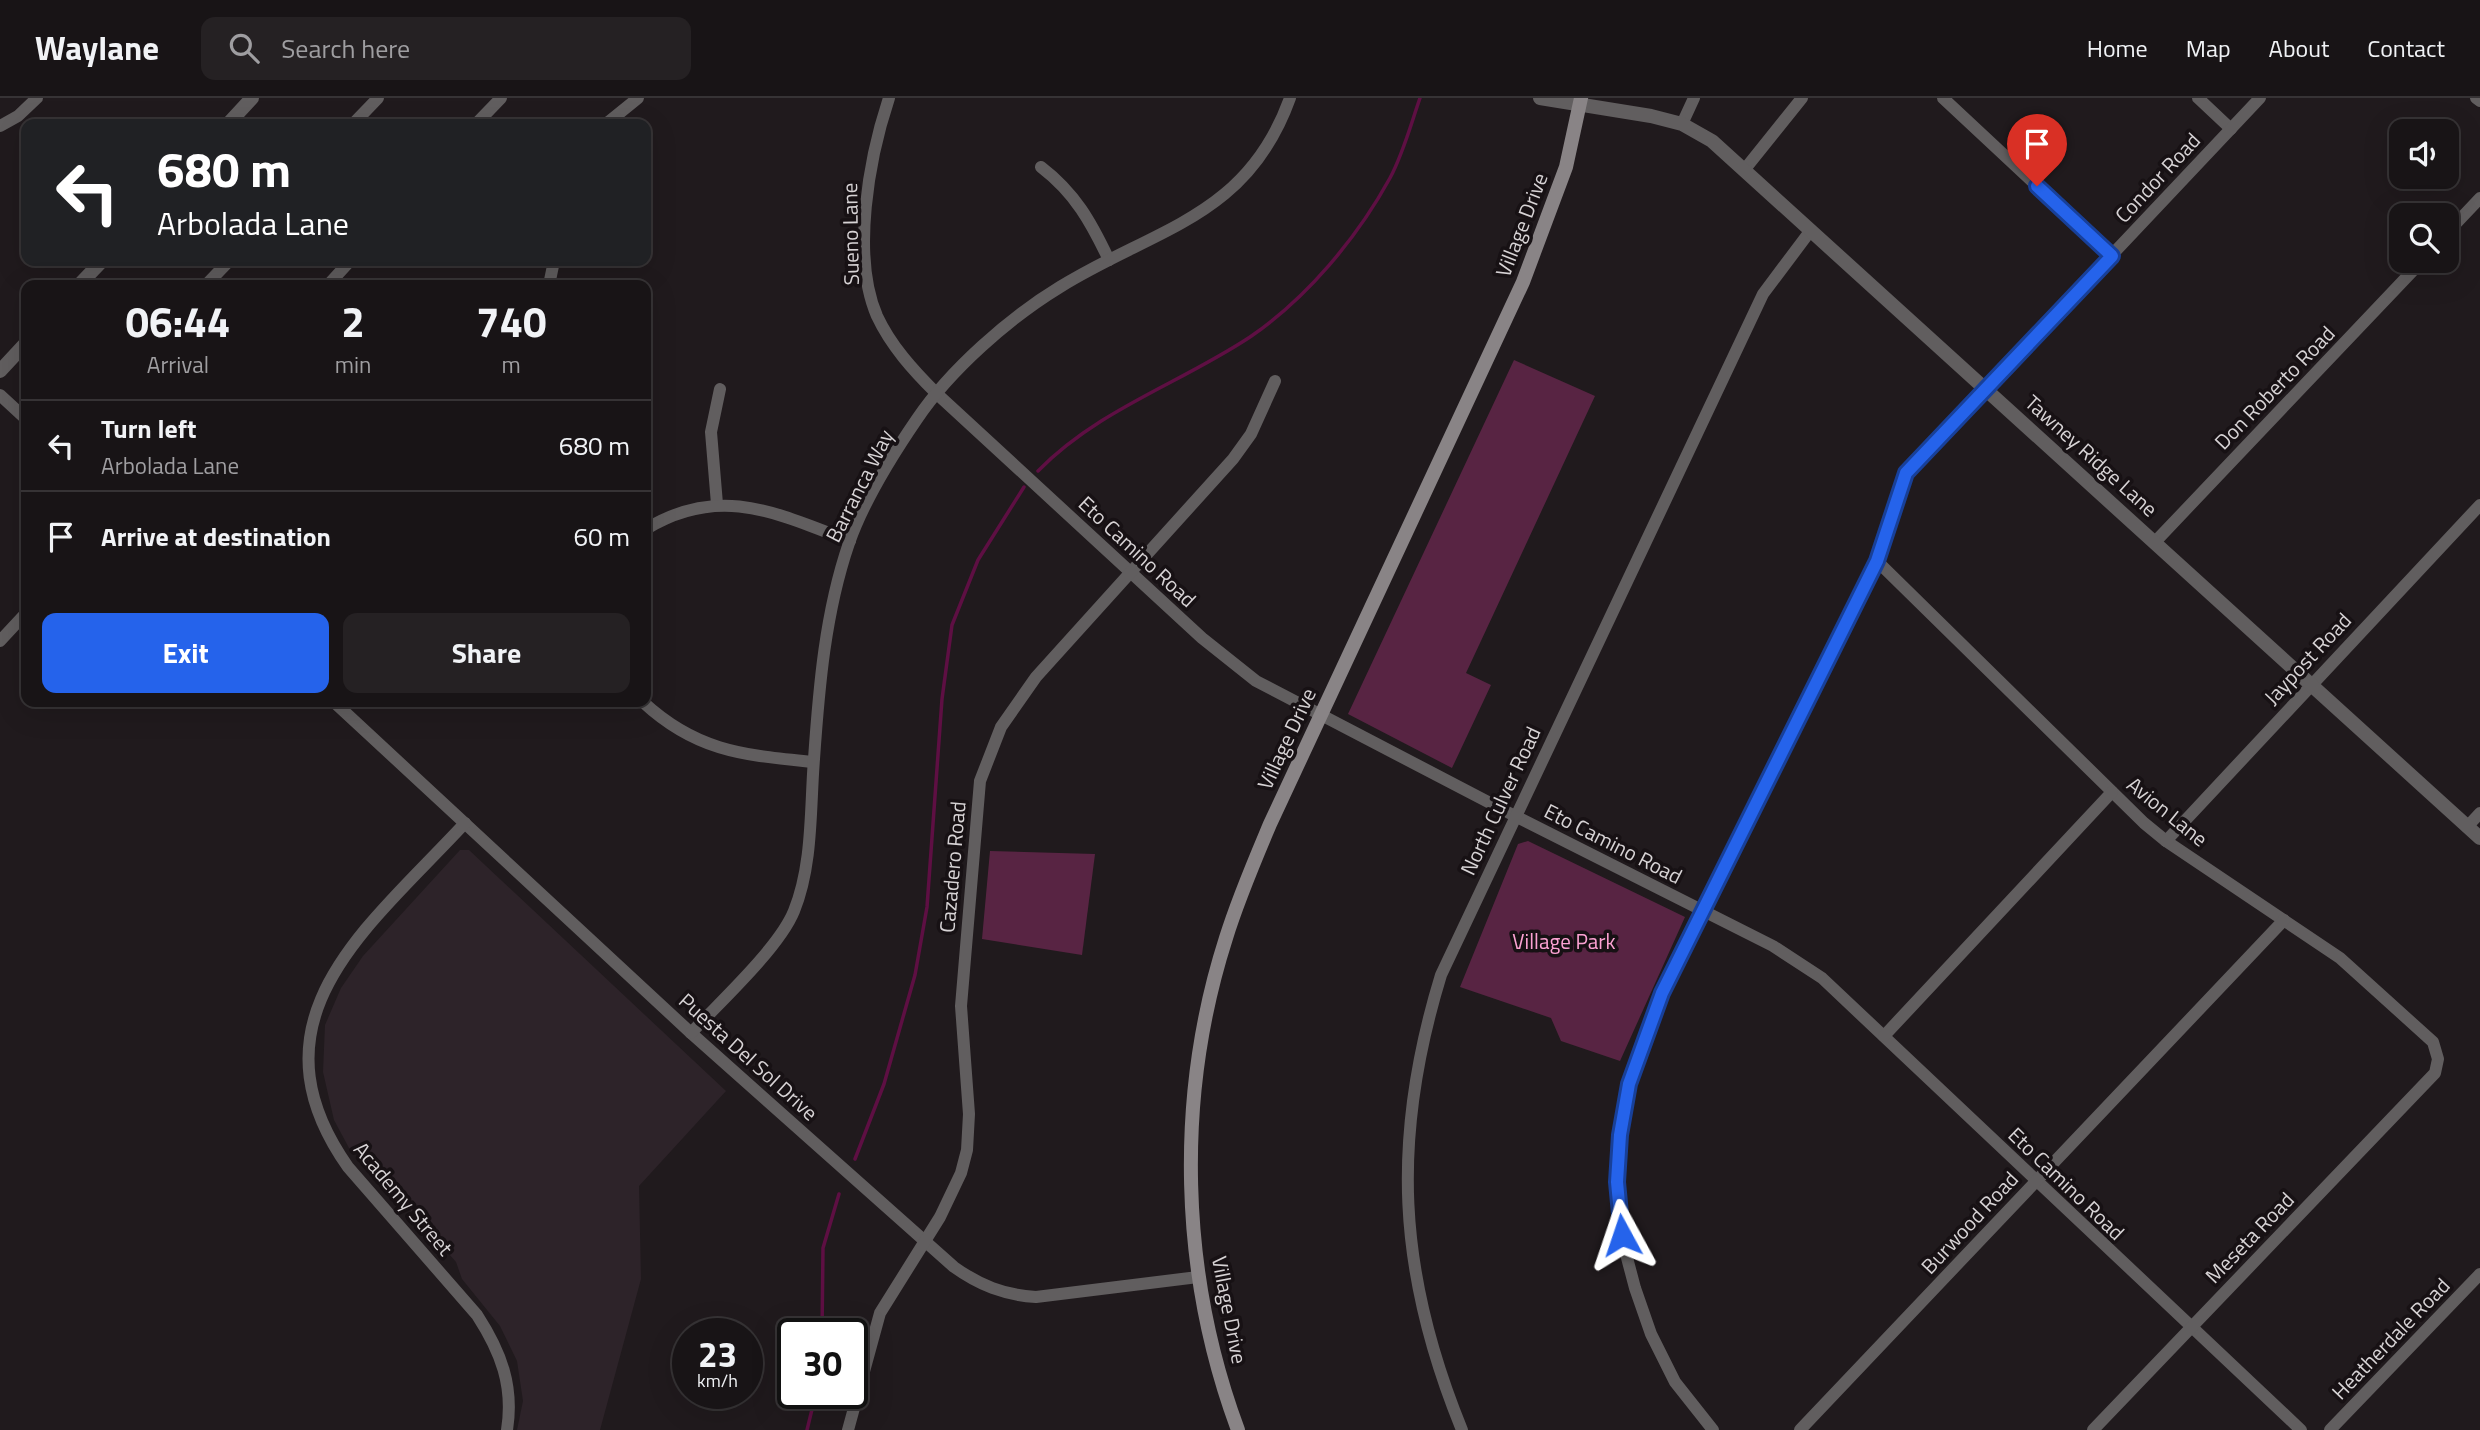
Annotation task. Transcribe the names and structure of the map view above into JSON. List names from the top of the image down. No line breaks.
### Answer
{"streets":{"main road":["Village Drive"],"street":["Condor Road","Sueno Lane","Don Roberto Road","Tawney Ridge Lane","Barranca Way","Eto Camino Road","Jaypost Road","North Culver Road","Avion Lane","Cazadero Road","Puesta Del Sol Drive","Academy Street","Burwood Road","Meseta Road","Heatherdale Road"]},"crossings":[["Condor Road","Tawney Ridge Lane"],["Condor Road","Eto Camino Road"],["Condor Road","Avion Lane"],["Village Drive","Tawney Ridge Lane"],["Village Drive","Eto Camino Road"],["Village Drive","Puesta Del Sol Drive"],["Sueno Lane","Barranca Way"],["Sueno Lane","Eto Camino Road"],["Don Roberto Road","Tawney Ridge Lane"],["Tawney Ridge Lane","Jaypost Road"],["Tawney Ridge Lane","North Culver Road"],["Barranca Way","Eto Camino Road"],["Barranca Way","Puesta Del Sol Drive"],["Eto Camino Road","North Culver Road"],["Eto Camino Road","Cazadero Road"],["Eto Camino Road","Burwood Road"],["Eto Camino Road","Meseta Road"],["Jaypost Road","Avion Lane"],["Avion Lane","Burwood Road"],["Avion Lane","Meseta Road"],["Cazadero Road","Puesta Del Sol Drive"],["Puesta Del Sol Drive","Academy Street"]],"parks":["Village Park"],"page":{"header":"Waylane","search":"Search here","nav":["Home","Map","About","Contact"],"turn":["680 m","Arbolada Lane"],"eta":["06:44","Arrival","2","min","740","m"],"list":[{"name":"Turn left","note":"Arbolada Lane","value":"680 m"},{"name":"Arrive at destination","value":"60 m"}],"buttons":["Exit","Share"],"speed":"23 km/h","limit":"30"}}
